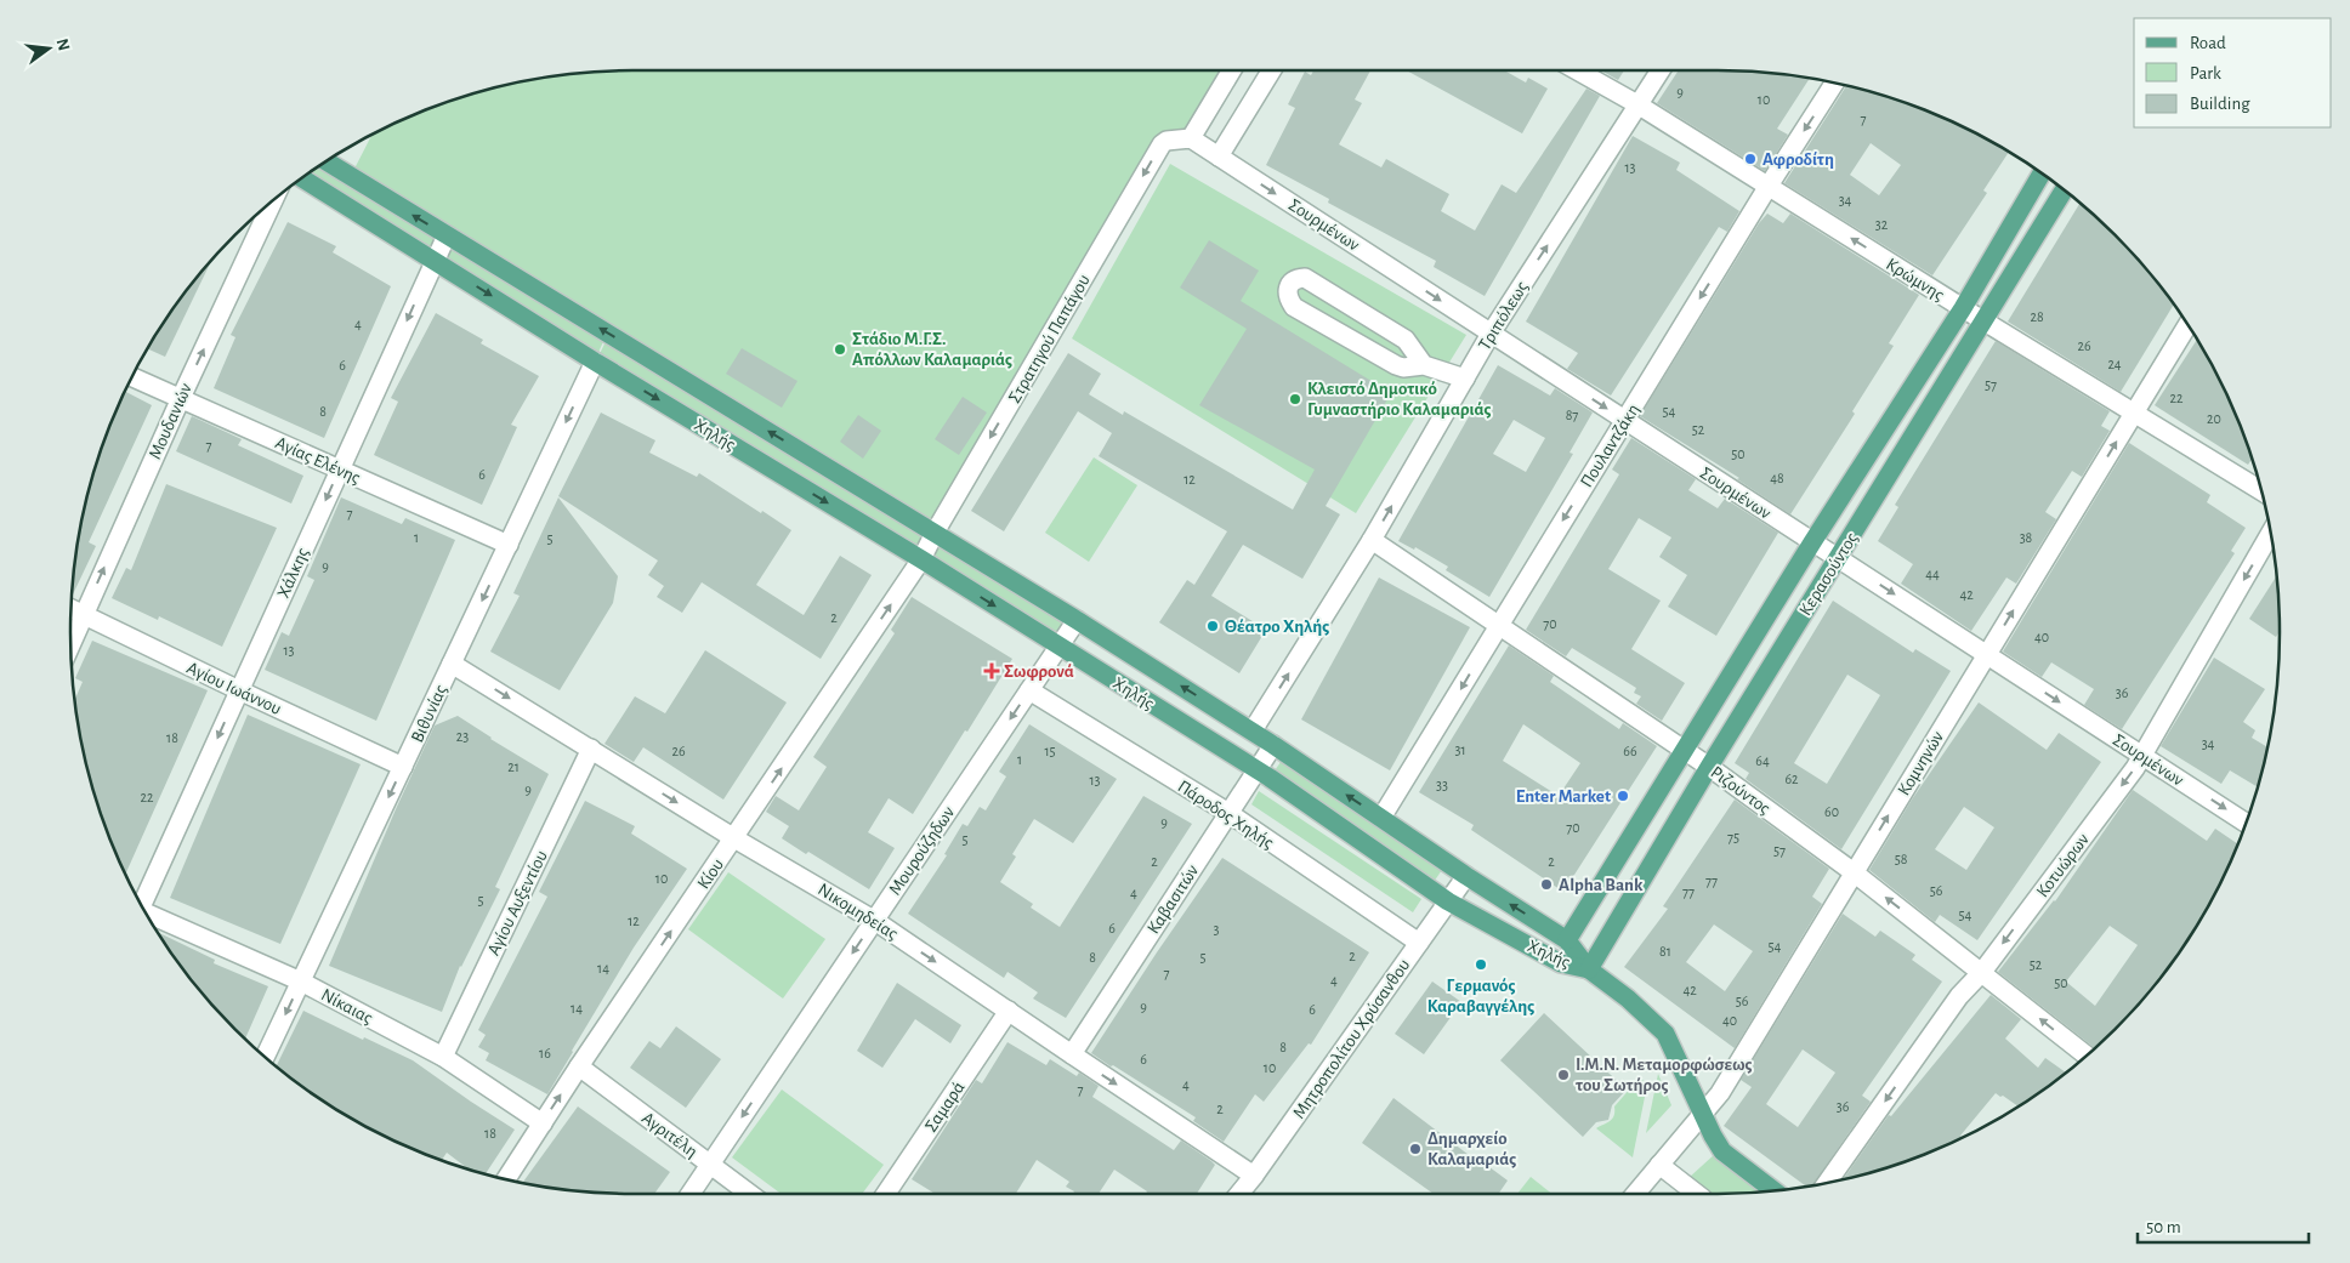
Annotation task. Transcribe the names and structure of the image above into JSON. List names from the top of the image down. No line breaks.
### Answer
{"streets":{"main road":["Χηλής","Κερασούντος"],"street":["Σουρμένων","Κρώμνης","Τριπόλεως","Στρατηγού Παπάγου","Μουδανιών","Πουλαντζάκη","Αγίας Ελένης","Χάλκης","Αγίου Ιωάννου","Βιθυνίας","Κομνηνών","Ριζούντος","Πάροδος Χηλής","Μουρούζηδων","Κοτυώρων","Κίου","Καβασιτών","Αγίου Αυξεντίου","Νικομηδείας","Νίκαιας","Μητροπολίτου Χρύσανθου","Σαμαρά","Αγριτέλη"]},"crossings":[["Σουρμένων","Τριπόλεως"],["Σουρμένων","Πουλαντζάκη"],["Σουρμένων","Κερασούντος"],["Σουρμένων","Κομνηνών"],["Σουρμένων","Κοτυώρων"],["Κρώμνης","Τριπόλεως"],["Κρώμνης","Πουλαντζάκη"],["Κρώμνης","Κερασούντος"],["Κρώμνης","Κομνηνών"],["Τριπόλεως","Χηλής"],["Τριπόλεως","Ριζούντος"],["Στρατηγού Παπάγου","Χηλής"],["Στρατηγού Παπάγου","Κίου"],["Μουδανιών","Αγίας Ελένης"],["Μουδανιών","Αγίου Ιωάννου"],["Χηλής","Πουλαντζάκη"],["Χηλής","Χάλκης"],["Χηλής","Κερασούντος"],["Χηλής","Βιθυνίας"],["Χηλής","Μουρούζηδων"],["Χηλής","Κίου"],["Χηλής","Καβασιτών"],["Χηλής","Μητροπολίτου Χρύσανθου"],["Πουλαντζάκη","Ριζούντος"],["Αγίας Ελένης","Χάλκης"],["Αγίας Ελένης","Βιθυνίας"],["Χάλκης","Αγίου Ιωάννου"],["Κερασούντος","Ριζούντος"],["Αγίου Ιωάννου","Βιθυνίας"],["Βιθυνίας","Νικομηδείας"],["Βιθυνίας","Νίκαιας"],["Κομνηνών","Ριζούντος"],["Ριζούντος","Κοτυώρων"],["Πάροδος Χηλής","Μουρούζηδων"],["Πάροδος Χηλής","Καβασιτών"],["Πάροδος Χηλής","Μητροπολίτου Χρύσανθου"],["Μουρούζηδων","Νικομηδείας"],["Μουρούζηδων","Αγριτέλη"],["Κίου","Νικομηδείας"],["Κίου","Νίκαιας"],["Κίου","Αγριτέλη"],["Καβασιτών","Νικομηδείας"],["Αγίου Αυξεντίου","Νικομηδείας"],["Αγίου Αυξεντίου","Νίκαιας"],["Νικομηδείας","Μητροπολίτου Χρύσανθου"],["Νικομηδείας","Σαμαρά"]],"one_way":["Σουρμένων","Τριπόλεως","Στρατηγού Παπάγου","Μουδανιών","Πουλαντζάκη","Χάλκης","Βιθυνίας","Κομνηνών","Μουρούζηδων","Κοτυώρων","Κίου","Νικομηδείας"],"places":{"other":["Αφροδίτη","Στάδιο Μ.Γ.Σ. Απόλλων Καλαμαριάς","Κλειστό Δημοτικό Γυμναστήριο Καλαμαριάς","Θέατρο Χηλής","Enter Market","Alpha Bank","Γερμανός Καραβαγγέλης","Ι.Μ.Ν. Μεταμορφώσεως του Σωτήρος","Δημαρχείο Καλαμαριάς"],"health":["Σωφρονά"]},"house_numbers":["9","10","7","13","34","32","28","4","26","24","6","57","22","8","54","87","20","52","7","50","6","48","12","7","1","38","5","9","44","42","2","70","40","13","36","23","18","34","31","26","15","66","1","64","21","62","13","33","9","22","60","9","70","75","5","57","58","2","2","10","77","56","77","4","5","54","12","6","3","54","81","2","8","5","52","14","7","4","50","42","56","9","14","6","40","8","16","6","10","4","7","36","2","18"],"legend":["Road","Park","Building"],"scale_bar":"50 m","north":"right"}
